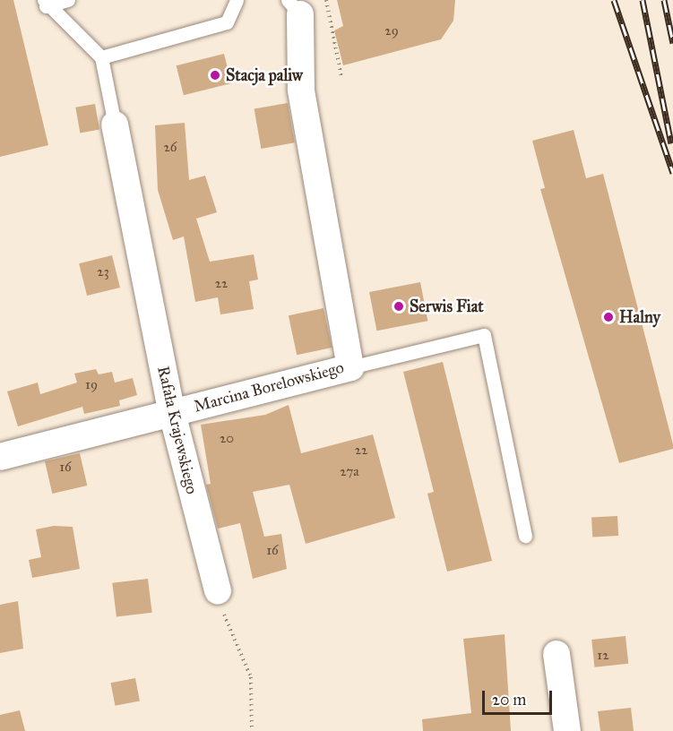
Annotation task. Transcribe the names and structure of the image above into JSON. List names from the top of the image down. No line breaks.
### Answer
{"streets":{"street":["Marcina Borelowskiego","Rafała Krajewskiego"]},"crossings":[["Marcina Borelowskiego","Rafała Krajewskiego"]],"places":["Stacja paliw","Serwis Fiat","Halny"],"house_numbers":["29","26","23","22","19","20","22","16","27a","16","12"],"scale_bar":"20 m"}
